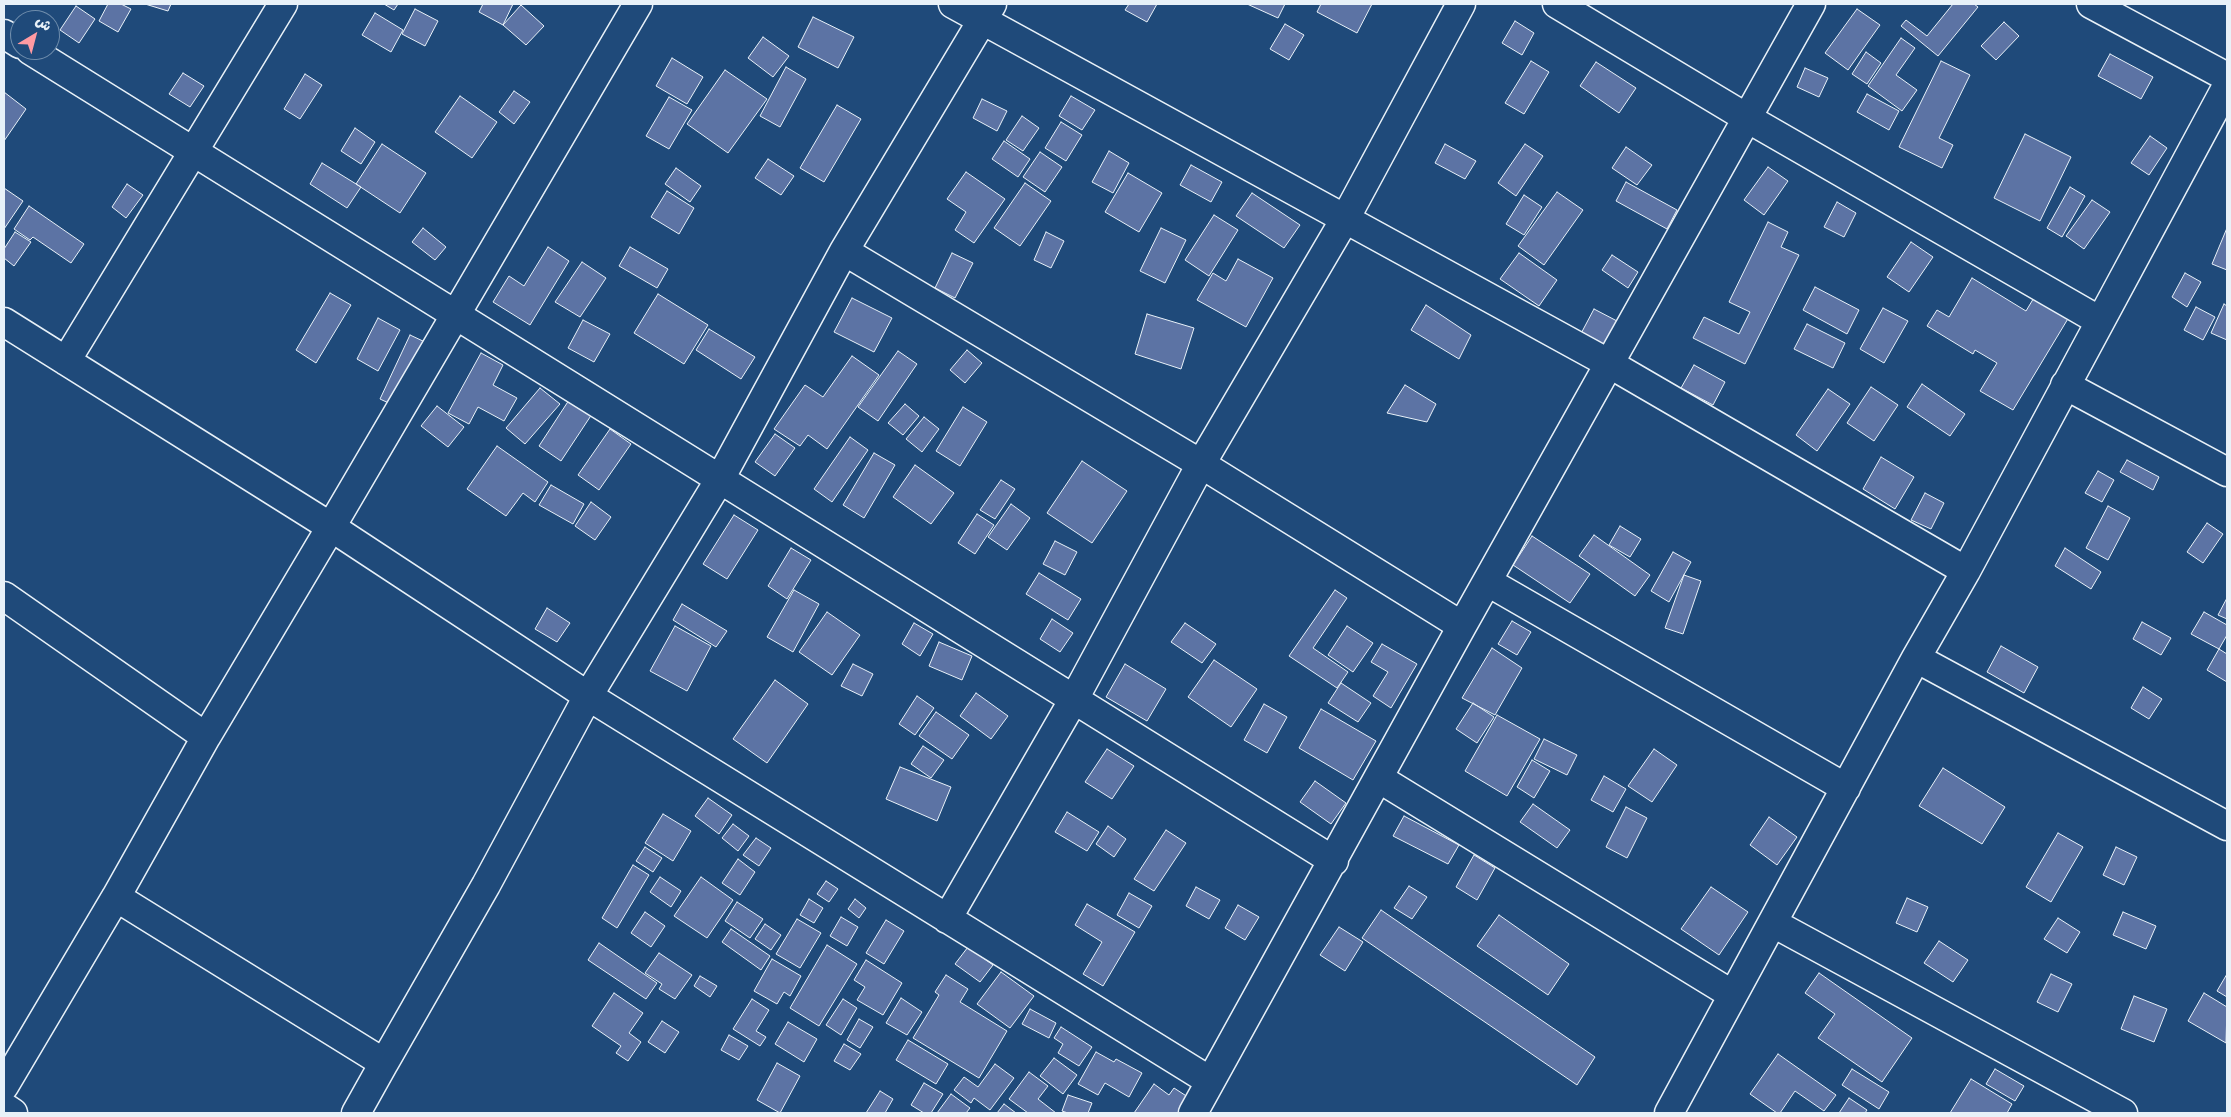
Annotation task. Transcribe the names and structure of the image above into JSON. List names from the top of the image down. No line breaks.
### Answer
{"north":"top right"}
